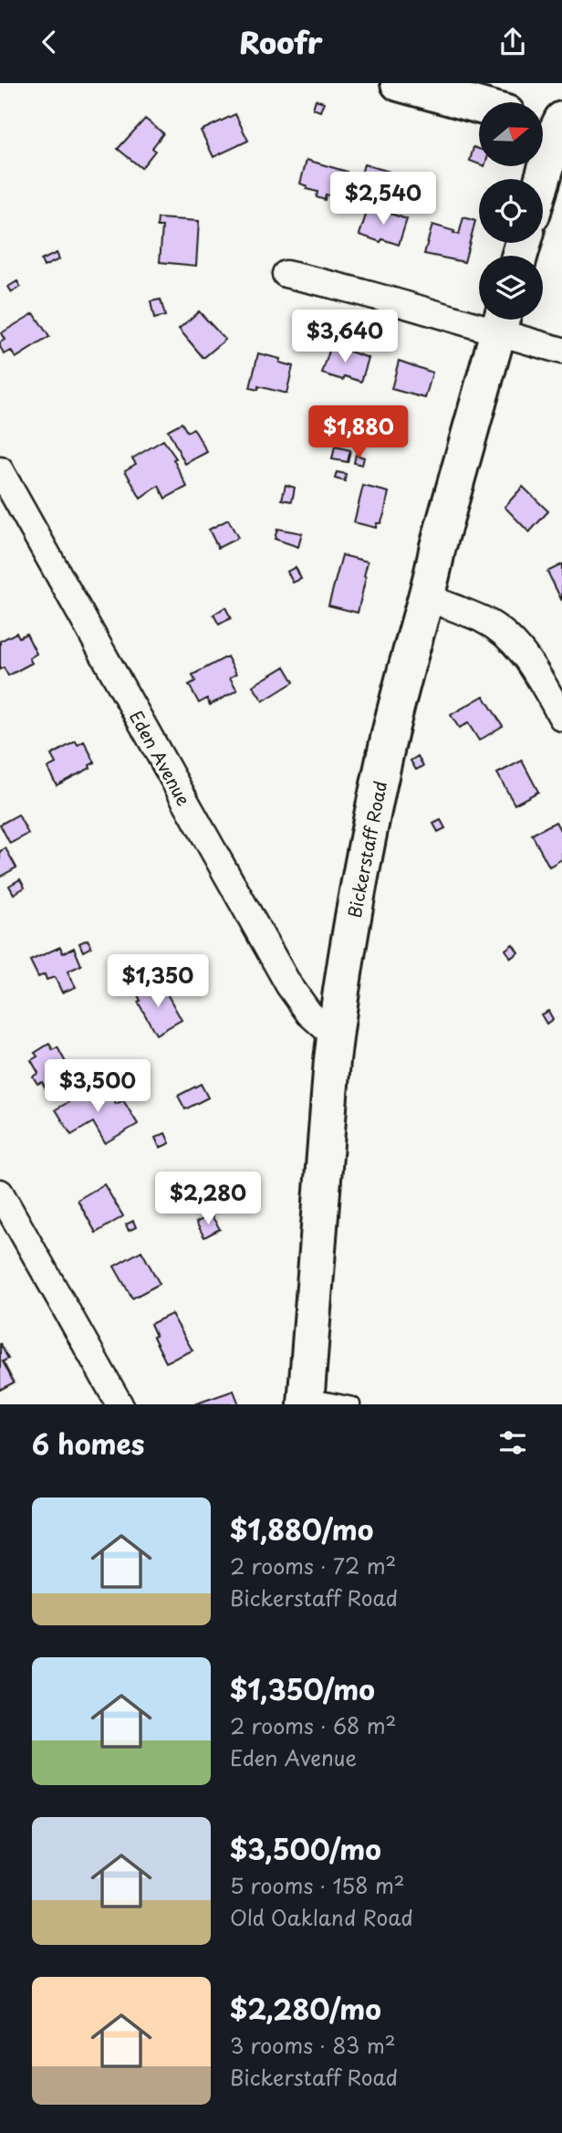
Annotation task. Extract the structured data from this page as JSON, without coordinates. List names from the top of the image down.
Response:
{
  "streets": {
    "street": ["Eden Avenue", "Bickerstaff Road"]
  },
  "crossings": [
    ["Eden Avenue", "Bickerstaff Road"]
  ],
  "north": "right",
  "page": {
    "header": "Roofr",
    "price": [
      "$2,540",
      "$3,640",
      "$1,880",
      "$1,350",
      "$3,500",
      "$2,280"
    ],
    "heading": "6 homes",
    "list": [
      {
        "name": "$1,880/mo",
        "note": "2 rooms · 72 m² · Bickerstaff Road"
      },
      {
        "name": "$1,350/mo",
        "note": "2 rooms · 68 m² · Eden Avenue"
      },
      {
        "name": "$3,500/mo",
        "note": "5 rooms · 158 m² · Old Oakland Road"
      },
      {
        "name": "$2,280/mo",
        "note": "3 rooms · 83 m² · Bickerstaff Road"
      }
    ]
  }
}
